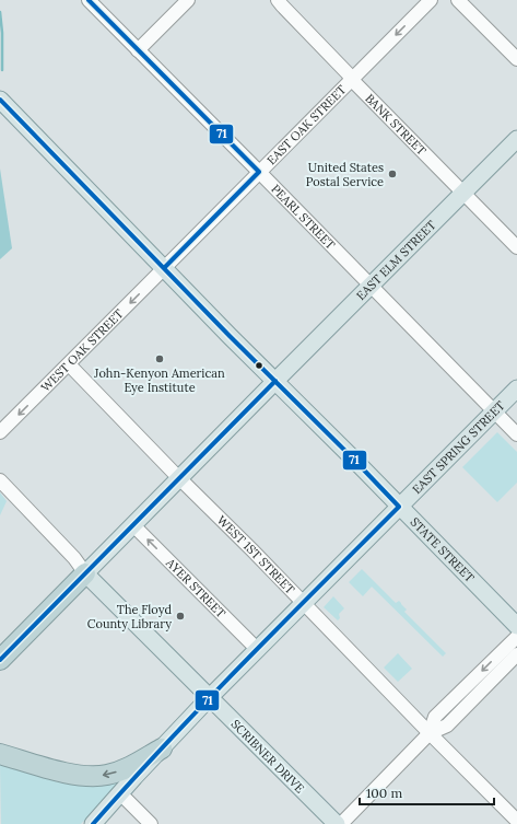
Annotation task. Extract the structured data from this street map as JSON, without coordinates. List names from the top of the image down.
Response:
{
  "streets": {
    "main road": [
      "EAST ELM STREET",
      "EAST SPRING STREET",
      "STATE STREET",
      "SCRIBNER DRIVE"
    ],
    "street": [
      "EAST OAK STREET",
      "BANK STREET",
      "PEARL STREET",
      "WEST OAK STREET",
      "WEST 1ST STREET",
      "AYER STREET"
    ]
  },
  "crossings": [
    ["EAST OAK STREET", "BANK STREET"],
    ["EAST OAK STREET", "PEARL STREET"],
    ["EAST OAK STREET", "WEST OAK STREET"],
    ["EAST OAK STREET", "STATE STREET"],
    ["BANK STREET", "EAST ELM STREET"],
    ["PEARL STREET", "EAST ELM STREET"],
    ["PEARL STREET", "EAST SPRING STREET"],
    ["EAST ELM STREET", "STATE STREET"],
    ["EAST ELM STREET", "WEST 1ST STREET"],
    ["EAST ELM STREET", "AYER STREET"],
    ["EAST ELM STREET", "SCRIBNER DRIVE"],
    ["WEST OAK STREET", "STATE STREET"],
    ["WEST OAK STREET", "WEST 1ST STREET"],
    ["EAST SPRING STREET", "STATE STREET"],
    ["EAST SPRING STREET", "WEST 1ST STREET"],
    ["EAST SPRING STREET", "AYER STREET"],
    ["EAST SPRING STREET", "SCRIBNER DRIVE"]
  ],
  "one_way": ["WEST OAK STREET", "AYER STREET"],
  "places": ["United States Postal Service", "John-Kenyon American Eye Institute", "The Floyd County Library"],
  "lines": ["transit line 71"],
  "scale_bar": "100 m"
}
